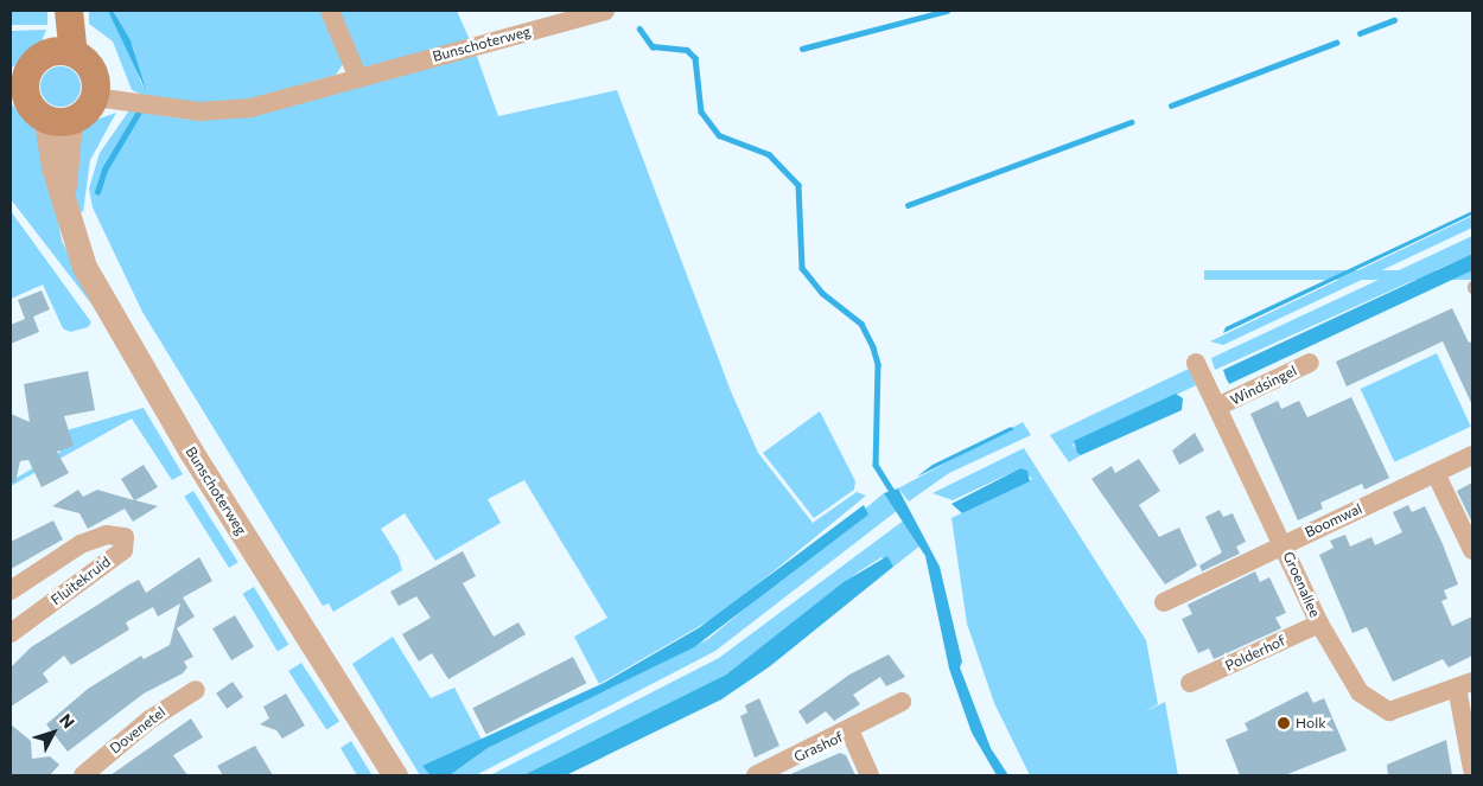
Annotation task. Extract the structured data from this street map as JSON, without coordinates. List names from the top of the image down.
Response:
{
  "streets": {
    "street": [
      "Bunschoterweg",
      "Windsingel",
      "Boomwal",
      "Fluitekruid",
      "Groenallee",
      "Polderhof",
      "Dovenetel",
      "Grashof"
    ]
  },
  "crossings": [
    ["Windsingel", "Groenallee"],
    ["Boomwal", "Groenallee"],
    ["Groenallee", "Polderhof"]
  ],
  "places": ["Holk"],
  "north": "top right"
}
